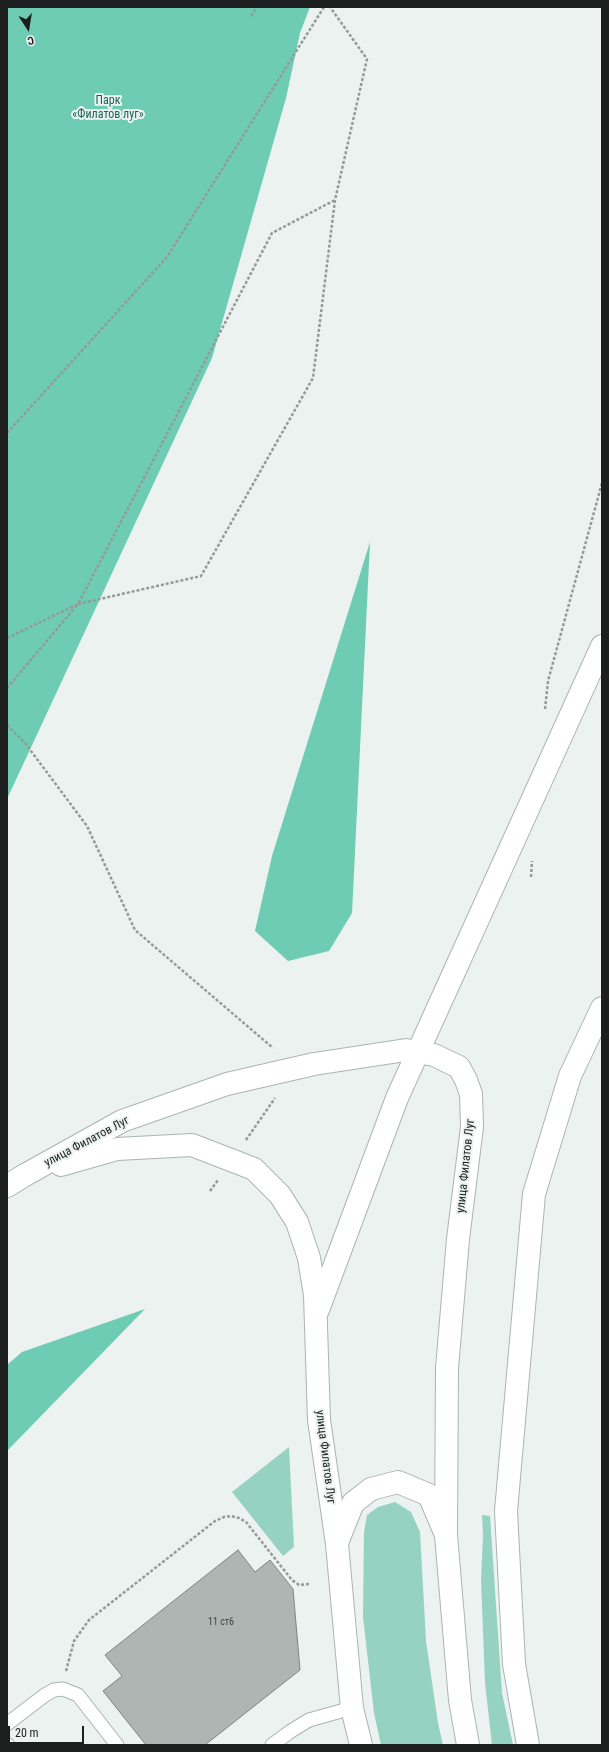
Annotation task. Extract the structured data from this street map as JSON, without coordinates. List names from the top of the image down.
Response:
{
  "streets": {
    "street": ["улица Филатов Луг"]
  },
  "parks": ["Парк «Филатов луг»"],
  "house_numbers": ["11 ст6"],
  "scale_bar": "20 m",
  "north": "bottom"
}
